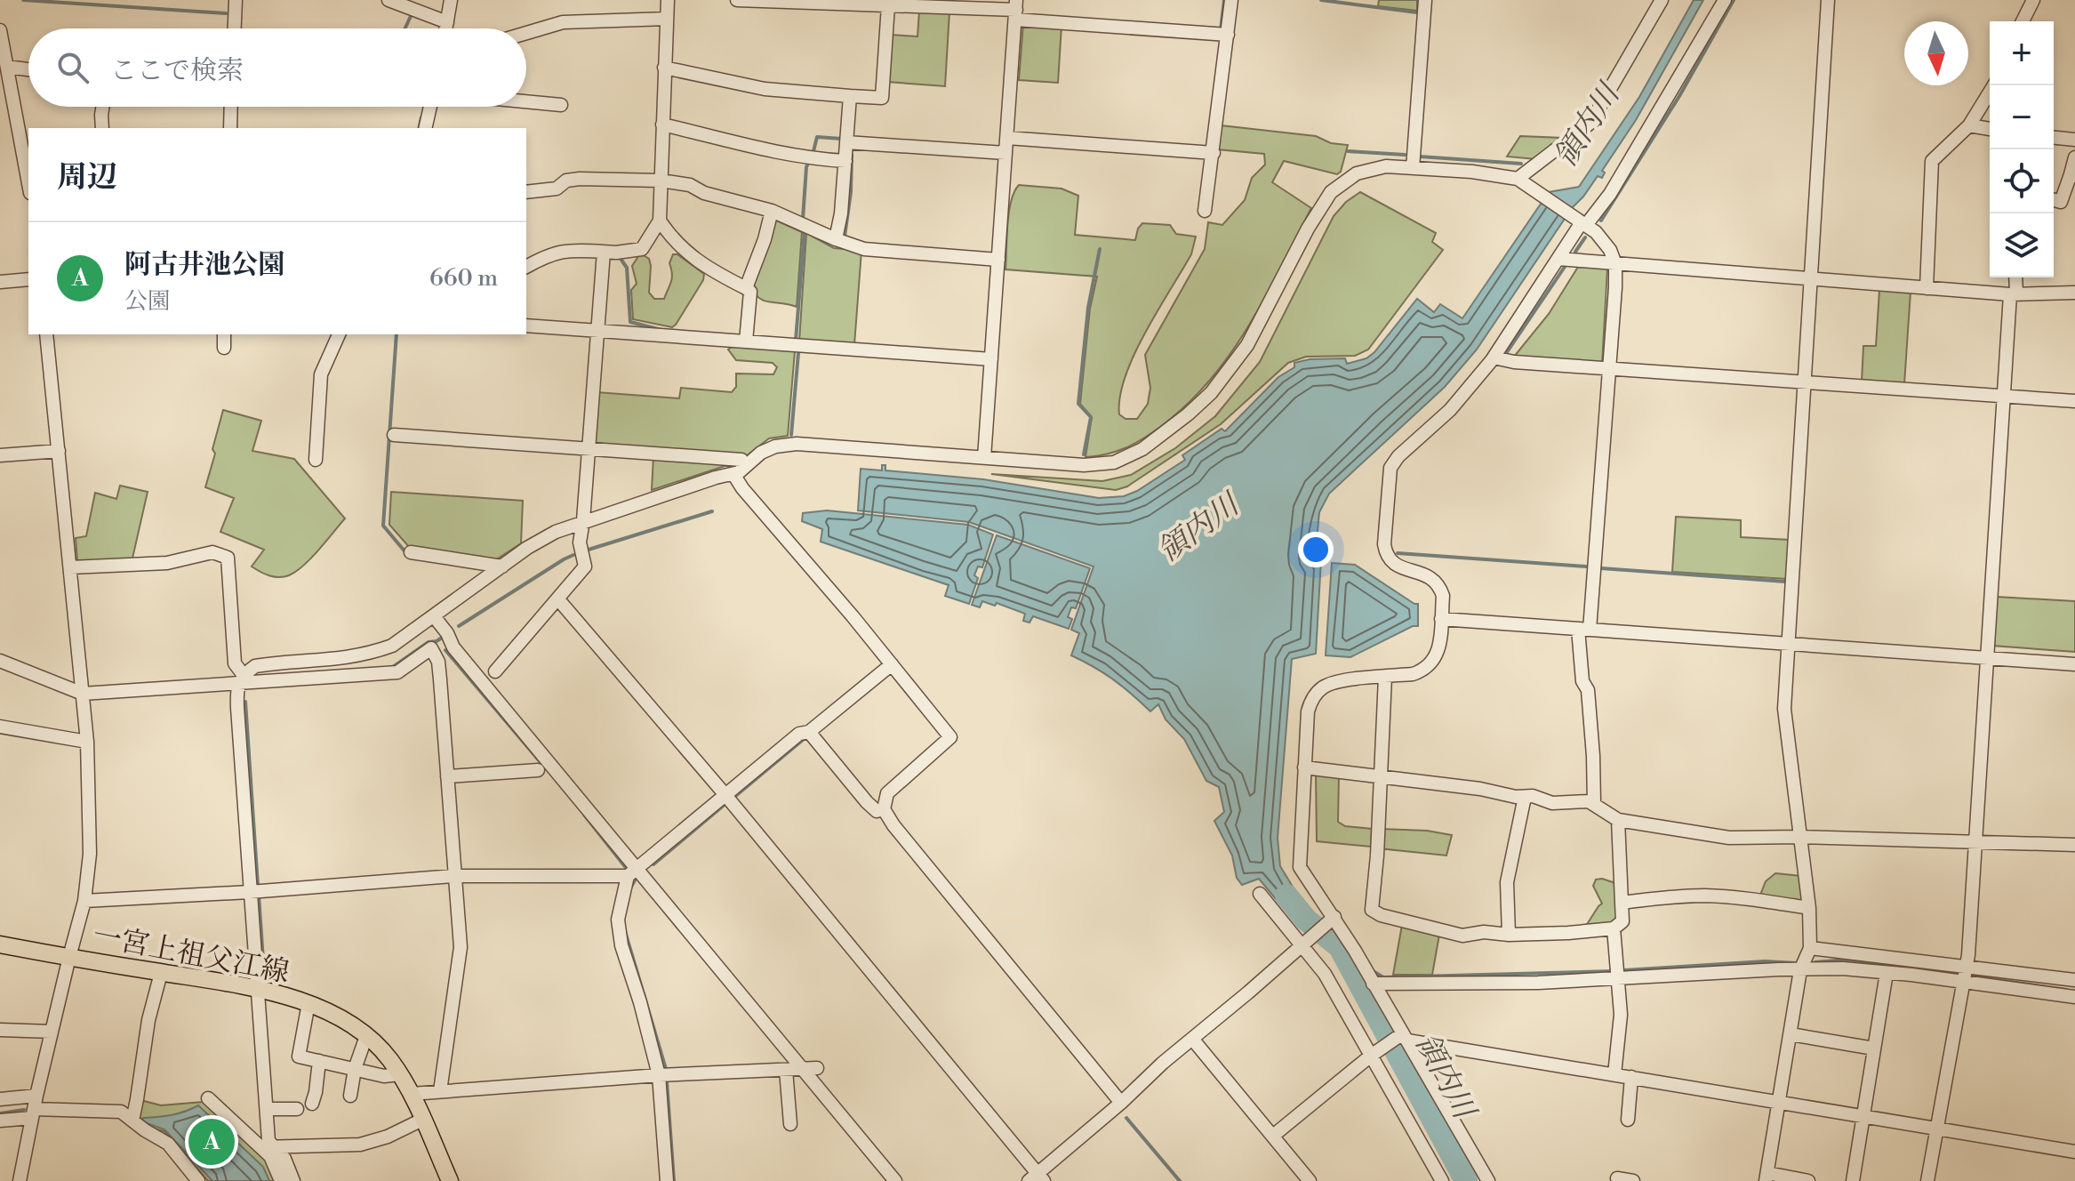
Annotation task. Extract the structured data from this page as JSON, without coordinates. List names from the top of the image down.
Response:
{
  "streets": {
    "main road": ["一宮上祖父江線"]
  },
  "water": ["領内川"],
  "north": "bottom",
  "page": {
    "map_buttons": ["+", "−"],
    "search": "ここで検索",
    "heading": "周辺",
    "list": [
      {
        "mark": "A",
        "name": "阿古井池公園",
        "note": "公園",
        "value": "660 m"
      }
    ],
    "pins": "A"
  }
}
